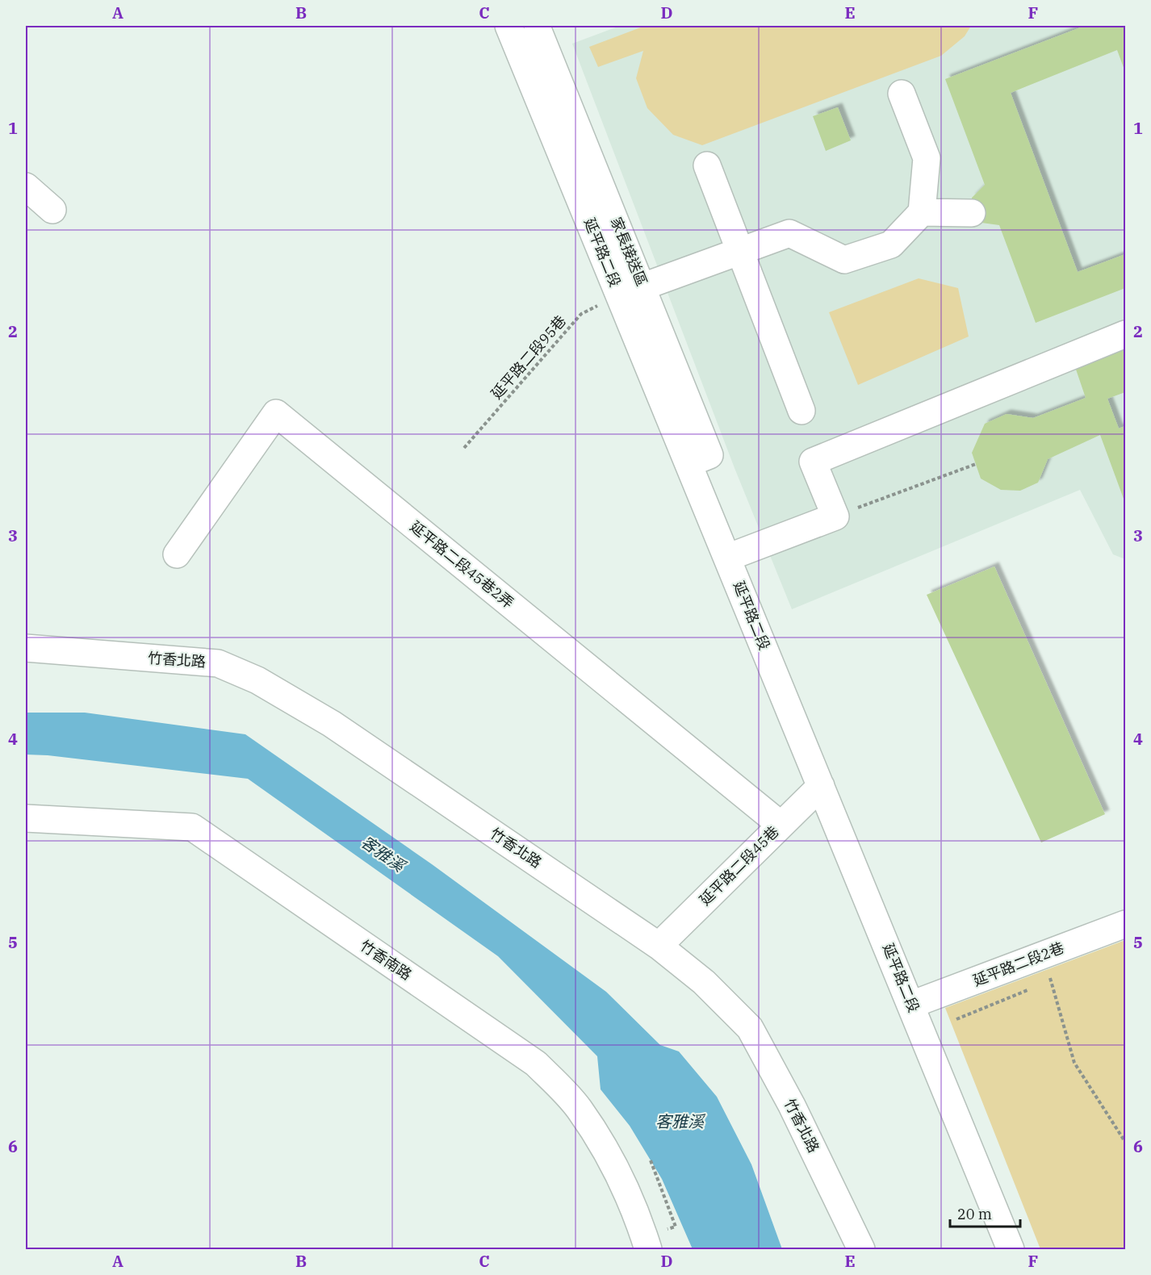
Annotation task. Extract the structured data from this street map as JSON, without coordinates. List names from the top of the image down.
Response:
{
  "streets": {
    "street": [
      "家長接送區",
      "延平路二段",
      "延平路二段45巷2弄",
      "竹香北路",
      "延平路二段45巷",
      "竹香南路",
      "延平路二段2巷"
    ],
    "path": ["延平路二段95巷"]
  },
  "crossings": [
    ["家長接送區", "延平路二段"],
    ["家長接送區", "延平路二段95巷"],
    ["延平路二段", "延平路二段95巷"],
    ["延平路二段", "延平路二段45巷"],
    ["延平路二段", "延平路二段2巷"],
    ["延平路二段45巷2弄", "延平路二段45巷"],
    ["竹香北路", "延平路二段45巷"]
  ],
  "water": ["客雅溪"],
  "scale_bar": "20 m",
  "grid": {
    "columns": [
      "A",
      "B",
      "C",
      "D",
      "E",
      "F"
    ],
    "rows": [
      "1",
      "2",
      "3",
      "4",
      "5",
      "6"
    ]
  }
}
